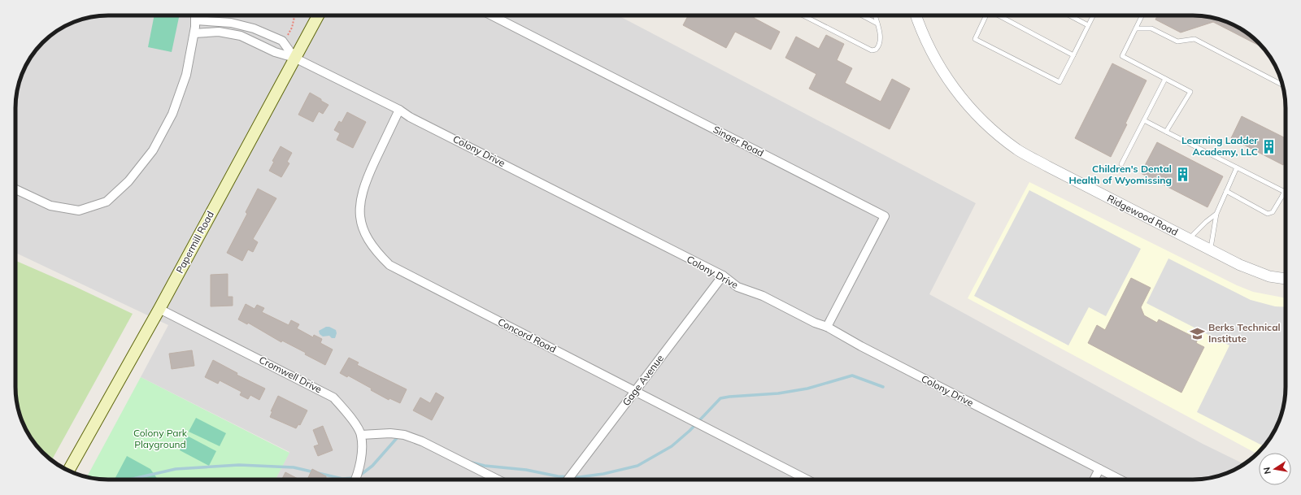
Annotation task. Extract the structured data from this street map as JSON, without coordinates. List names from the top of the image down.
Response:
{
  "streets": {
    "main road": ["Papermill Road"],
    "street": [
      "Singer Road",
      "Colony Drive",
      "Ridgewood Road",
      "Concord Road",
      "Cromwell Drive",
      "Gage Avenue"
    ]
  },
  "crossings": [
    ["Singer Road", "Colony Drive"],
    ["Colony Drive", "Papermill Road"],
    ["Colony Drive", "Concord Road"],
    ["Colony Drive", "Gage Avenue"],
    ["Papermill Road", "Cromwell Drive"],
    ["Concord Road", "Gage Avenue"]
  ],
  "parks": ["Colony Park Playground"],
  "places": {
    "building": ["Learning Ladder Academy, LLC", "Children's Dental Health of Wyomissing"],
    "school or university": ["Berks Technical Institute"]
  },
  "north": "left"
}
